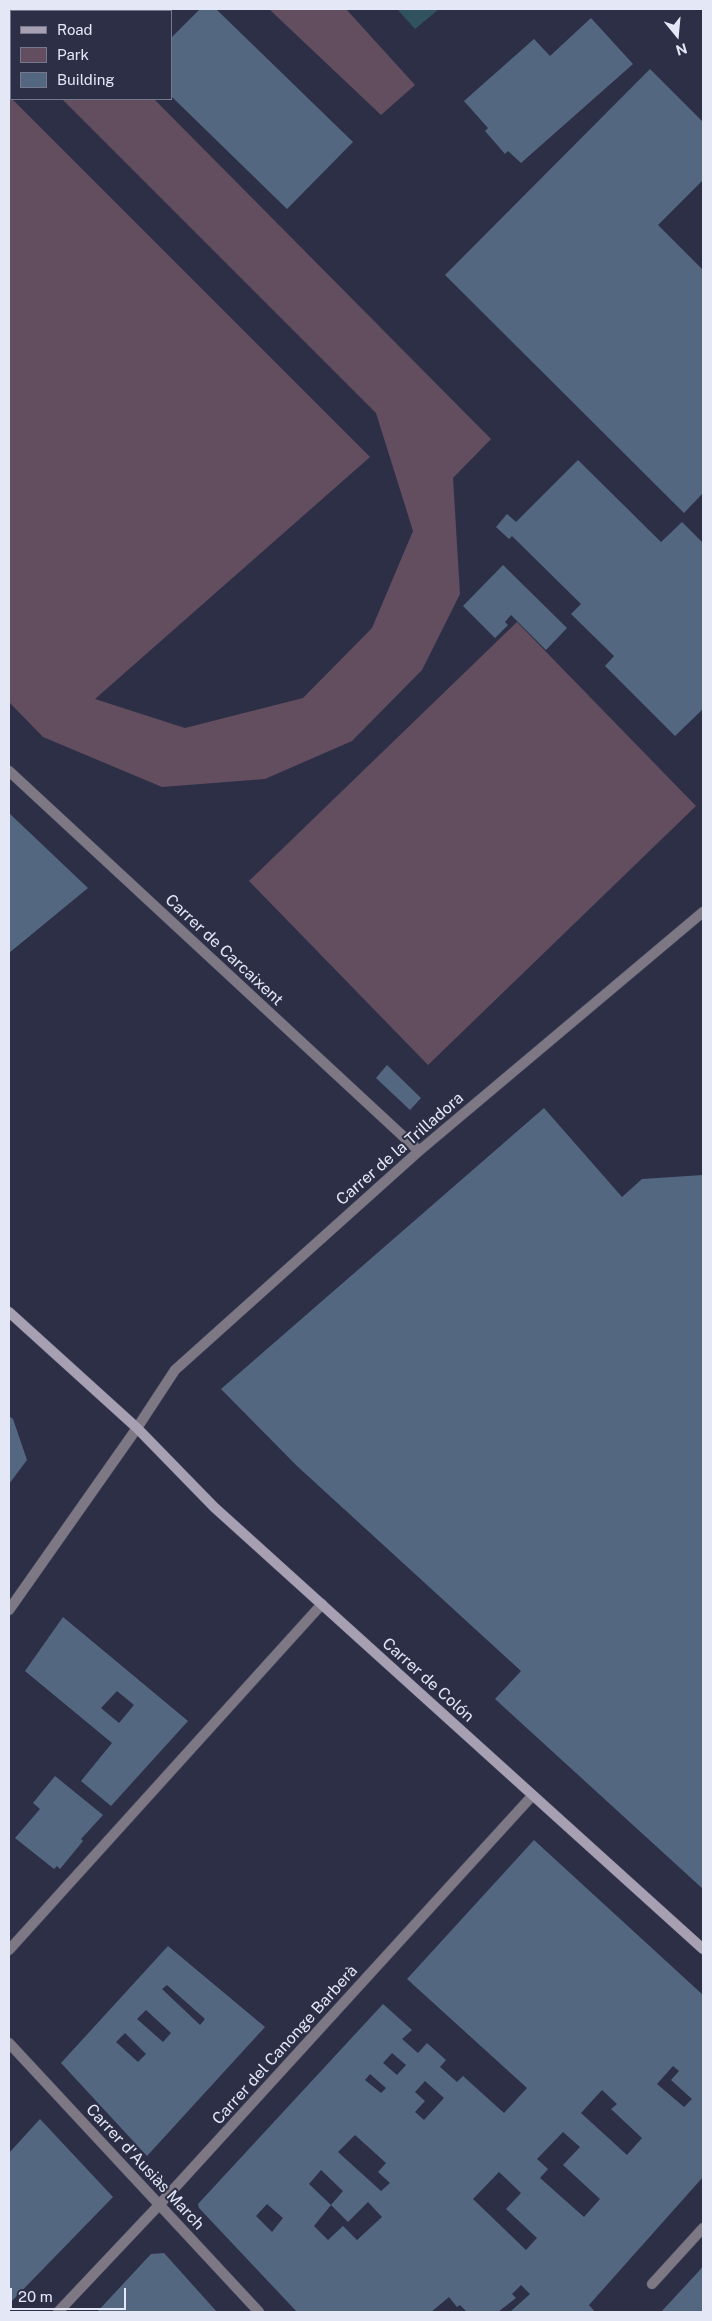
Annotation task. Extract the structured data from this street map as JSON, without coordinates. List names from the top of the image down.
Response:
{
  "streets": {
    "street": [
      "Carrer de Carcaixent",
      "Carrer de la Trilladora",
      "Carrer de Colón",
      "Carrer del Canonge Barberà",
      "Carrer d'Ausiàs March"
    ]
  },
  "crossings": [
    ["Carrer de Carcaixent", "Carrer de la Trilladora"],
    ["Carrer de la Trilladora", "Carrer de Colón"],
    ["Carrer de Colón", "Carrer del Canonge Barberà"],
    ["Carrer del Canonge Barberà", "Carrer d'Ausiàs March"]
  ],
  "legend": ["Road", "Park", "Building"],
  "scale_bar": "20 m",
  "north": "bottom"
}
